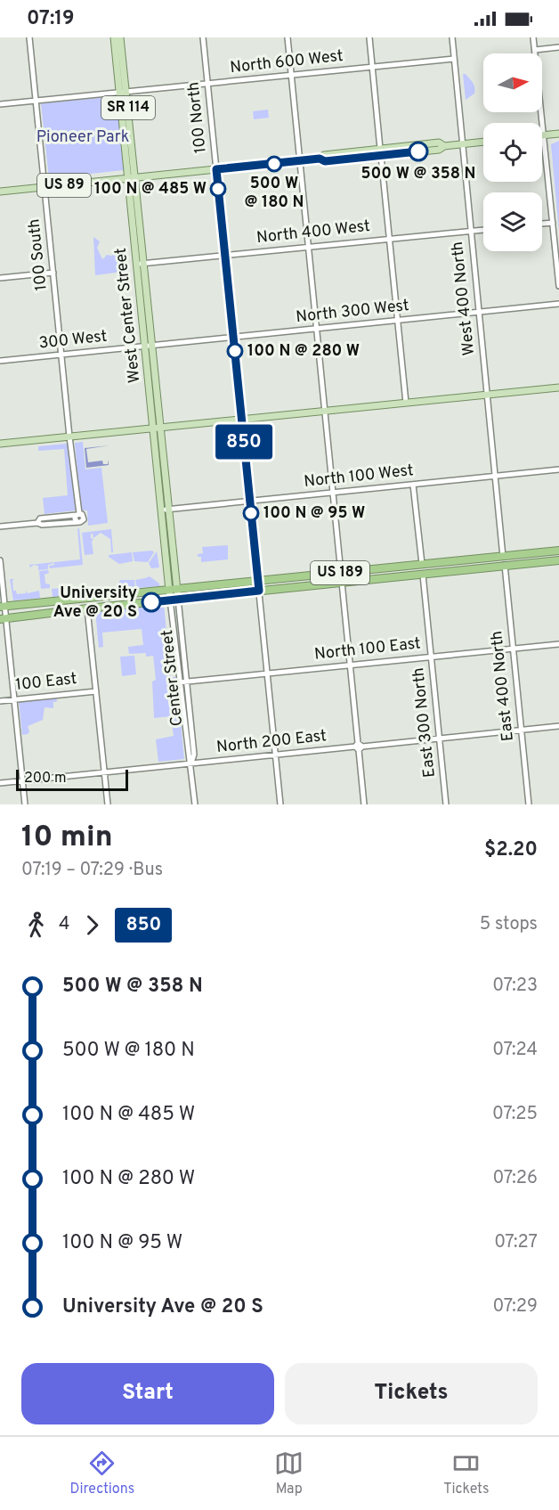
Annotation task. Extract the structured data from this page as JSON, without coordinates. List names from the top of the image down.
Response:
{
  "streets": {
    "highway": ["US 189"],
    "main road": [
      "SR 114",
      "US 89",
      "West Center Street",
      "Center Street"
    ],
    "street": [
      "North 600 West",
      "100 North",
      "North 400 West",
      "100 South",
      "West 400 North",
      "North 300 West",
      "300 West",
      "North 100 West",
      "North 100 East",
      "100 East",
      "East 400 North",
      "East 300 North",
      "North 200 East"
    ]
  },
  "crossings": [
    ["North 600 West", "100 North"],
    ["North 600 West", "100 South"],
    ["North 600 West", "West 400 North"],
    ["North 600 West", "West Center Street"],
    ["100 North", "US 89"],
    ["100 North", "North 400 West"],
    ["100 North", "North 300 West"],
    ["100 North", "North 100 West"],
    ["100 North", "US 189"],
    ["100 North", "North 100 East"],
    ["100 North", "North 200 East"],
    ["US 89", "100 South"],
    ["US 89", "West 400 North"],
    ["US 89", "West Center Street"],
    ["North 400 West", "West 400 North"],
    ["North 400 West", "West Center Street"],
    ["100 South", "300 West"],
    ["West 400 North", "North 300 West"],
    ["West 400 North", "North 100 West"],
    ["West 400 North", "US 189"],
    ["West 400 North", "East 400 North"],
    ["North 300 West", "West Center Street"],
    ["North 300 West", "300 West"],
    ["West Center Street", "300 West"],
    ["West Center Street", "North 100 West"],
    ["West Center Street", "US 189"],
    ["West Center Street", "Center Street"],
    ["US 189", "Center Street"],
    ["US 189", "East 400 North"],
    ["US 189", "East 300 North"],
    ["North 100 East", "Center Street"],
    ["North 100 East", "East 400 North"],
    ["North 100 East", "East 300 North"],
    ["Center Street", "North 200 East"],
    ["East 400 North", "North 200 East"],
    ["East 300 North", "North 200 East"]
  ],
  "parks": ["Pioneer Park"],
  "places": [
    "500 W @ 358 N",
    "500 W @ 180 N",
    "100 N @ 485 W",
    "100 N @ 280 W",
    "100 N @ 95 W",
    "University Ave @ 20 S"
  ],
  "lines": ["bus line 850"],
  "scale_bar": "200 m",
  "north": "right",
  "page": {
    "status": "07:19",
    "on_map": "850",
    "scale": "200 m",
    "heading": ["10 min", "07:19 – 07:29 · Bus", "$2.20"],
    "legs": ["4", "850", "5 stops"],
    "list": [
      {
        "name": "500 W @ 358 N",
        "value": "07:23"
      },
      {
        "name": "500 W @ 180 N",
        "value": "07:24"
      },
      {
        "name": "100 N @ 485 W",
        "value": "07:25"
      },
      {
        "name": "100 N @ 280 W",
        "value": "07:26"
      },
      {
        "name": "100 N @ 95 W",
        "value": "07:27"
      },
      {
        "name": "University Ave @ 20 S",
        "value": "07:29"
      }
    ],
    "buttons": ["Start", "Tickets"],
    "tabs": ["Directions", "Map", "Tickets"]
  }
}
